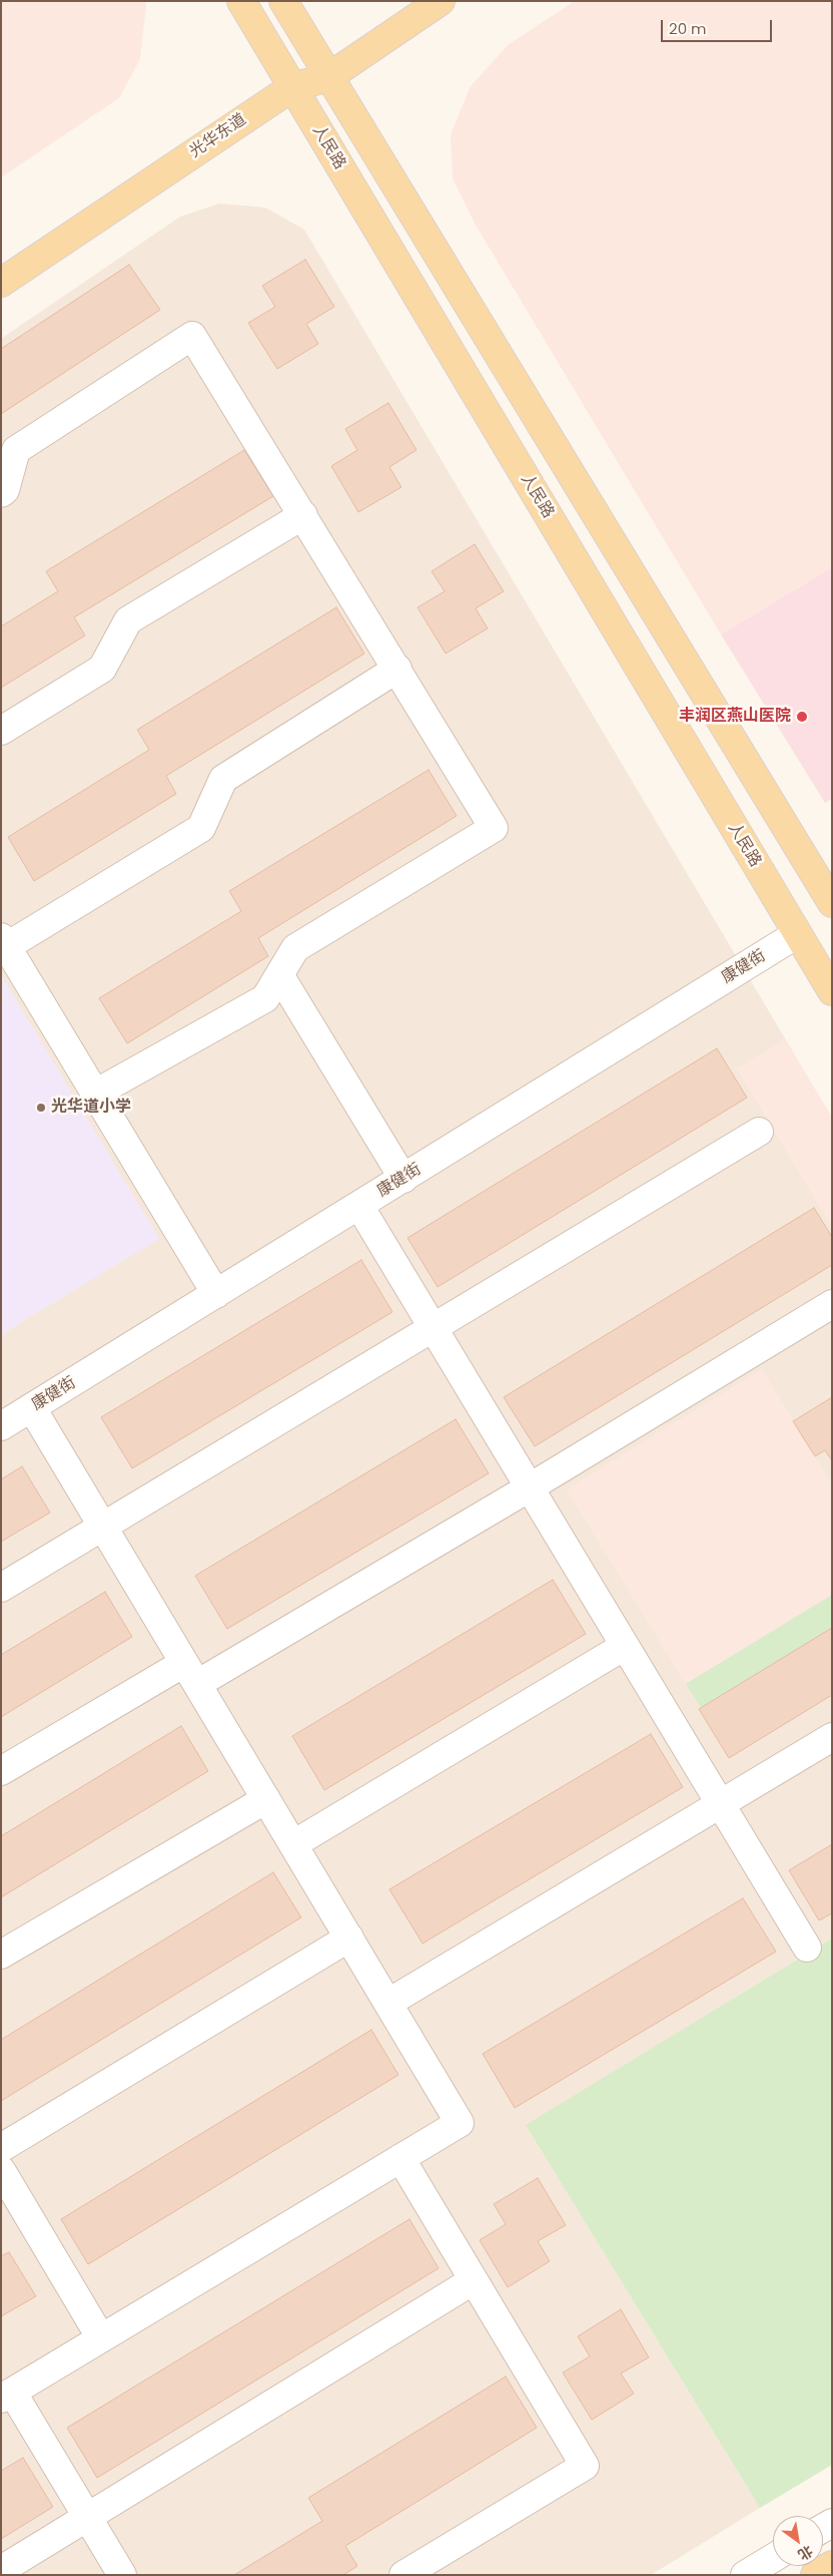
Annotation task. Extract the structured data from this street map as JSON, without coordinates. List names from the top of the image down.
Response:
{
  "streets": {
    "main road": ["光华东道", "人民路"],
    "street": ["康健街"]
  },
  "crossings": [
    ["光华东道", "人民路"],
    ["人民路", "康健街"]
  ],
  "places": ["丰润区燕山医院", "光华道小学"],
  "scale_bar": "20 m",
  "north": "bottom right"
}
